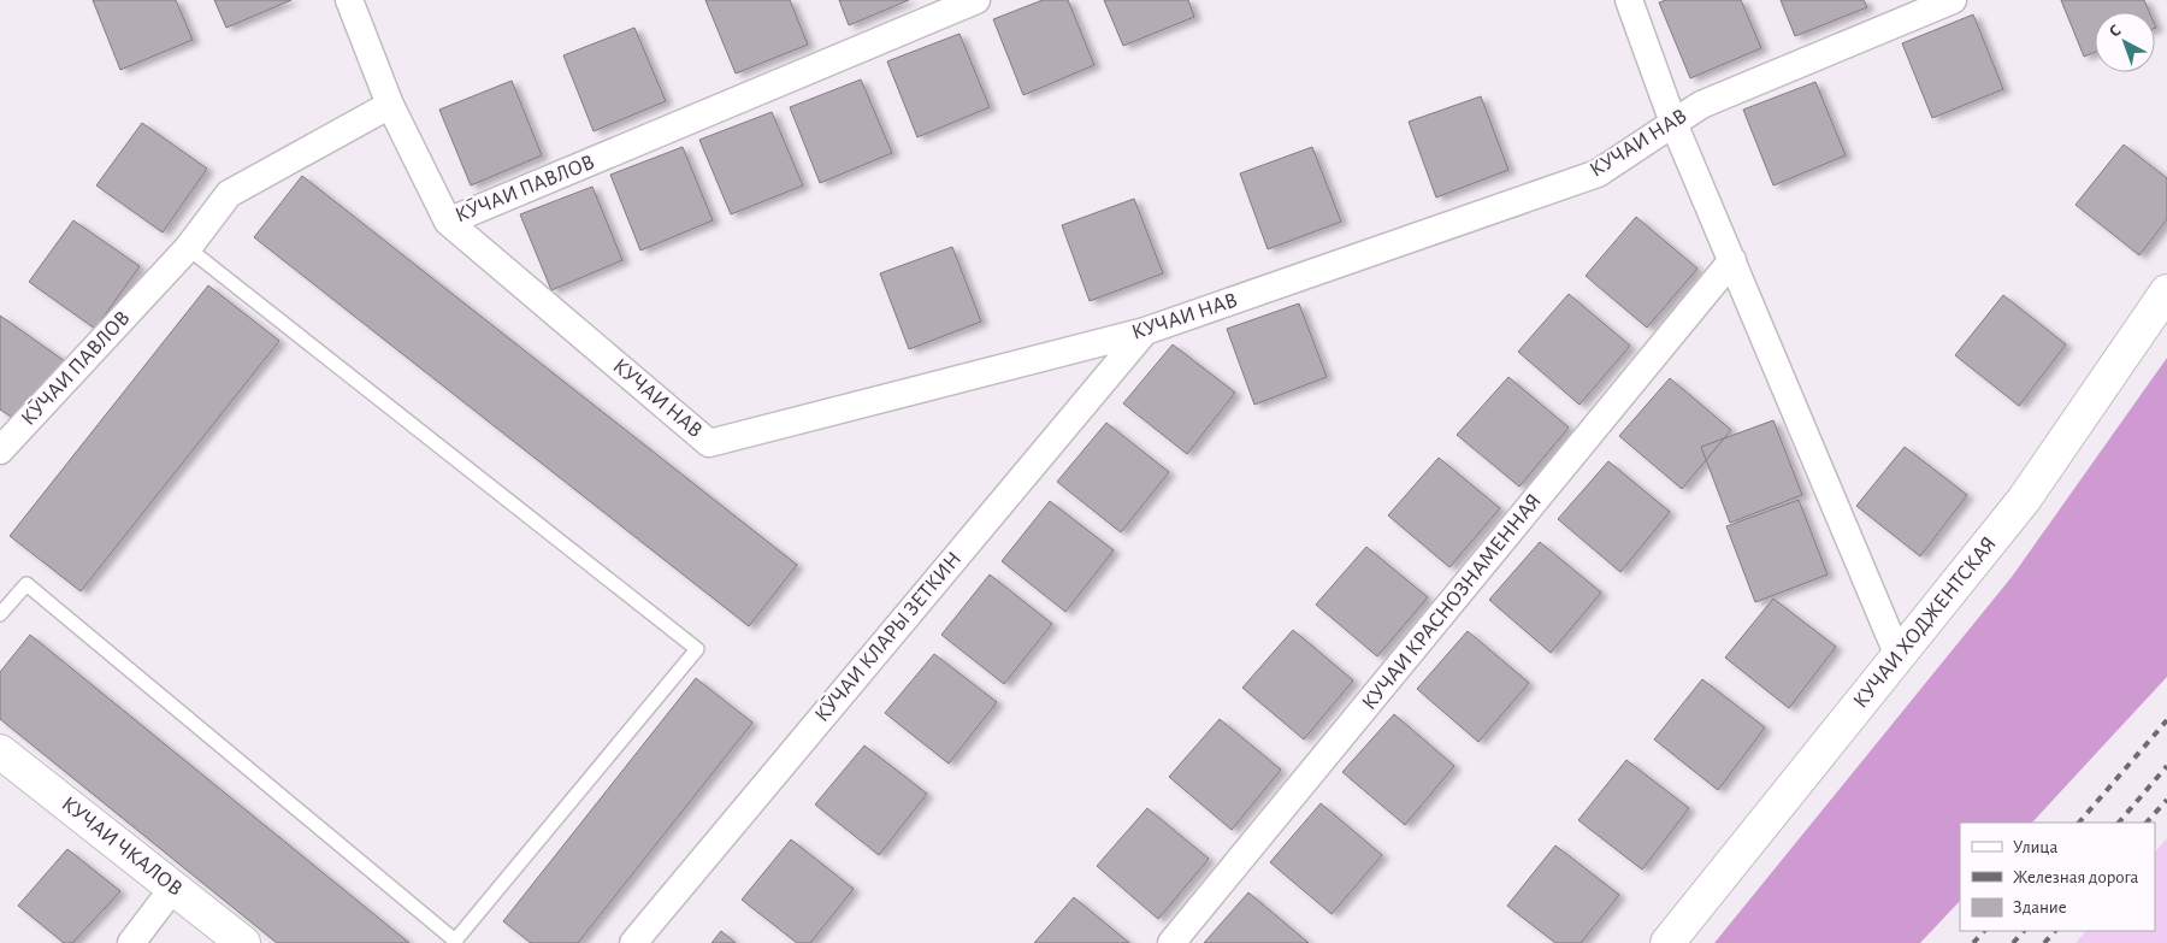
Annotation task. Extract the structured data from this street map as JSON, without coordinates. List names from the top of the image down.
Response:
{
  "streets": {
    "main road": ["КУЧАИ ХОДЖЕНТСКАЯ", "КУЧАИ ЧКАЛОВ"],
    "street": [
      "КУЧАИ НАВ",
      "КӮЧАИ ПАВЛОВ",
      "КУЧАИ КРАСНОЗНАМЕННАЯ",
      "КӮЧАИ КЛАРЫ ЗЕТКИН"
    ]
  },
  "crossings": [
    ["КУЧАИ НАВ", "КӮЧАИ ПАВЛОВ"],
    ["КУЧАИ НАВ", "КӮЧАИ КЛАРЫ ЗЕТКИН"]
  ],
  "legend": ["Улица", "Железная дорога", "Здание"],
  "north": "top left"
}
